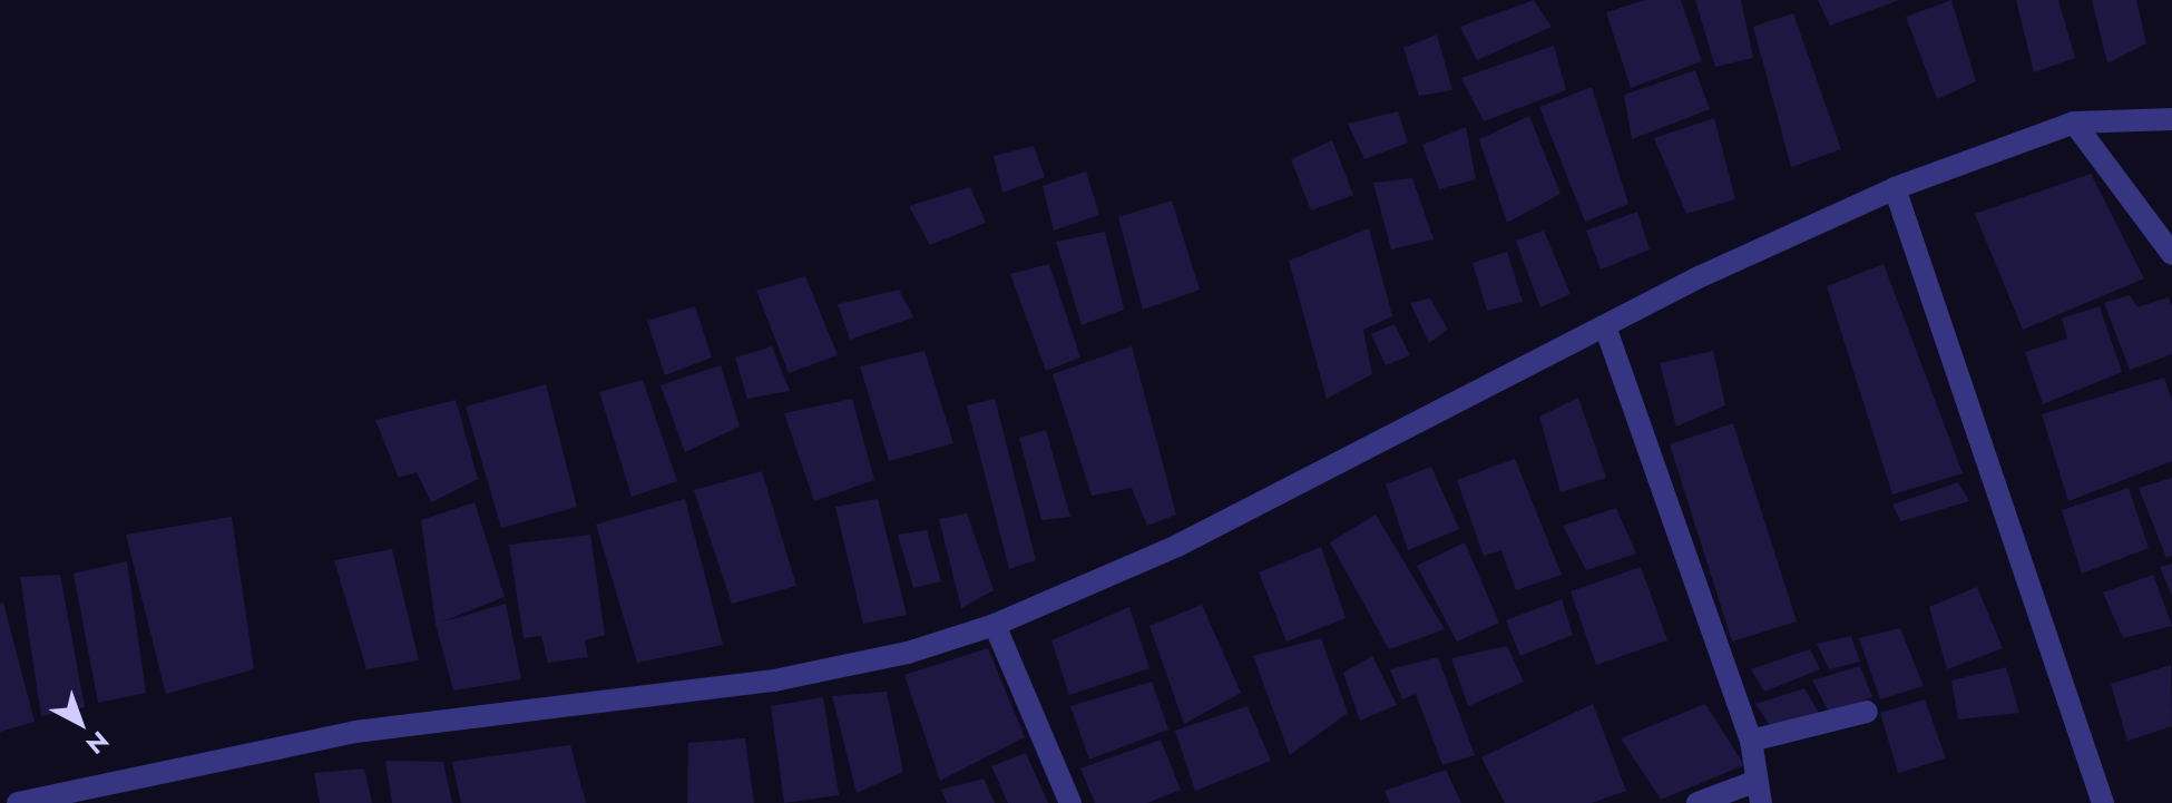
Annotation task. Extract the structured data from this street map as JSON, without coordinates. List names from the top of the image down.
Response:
{
  "north": "bottom right"
}
